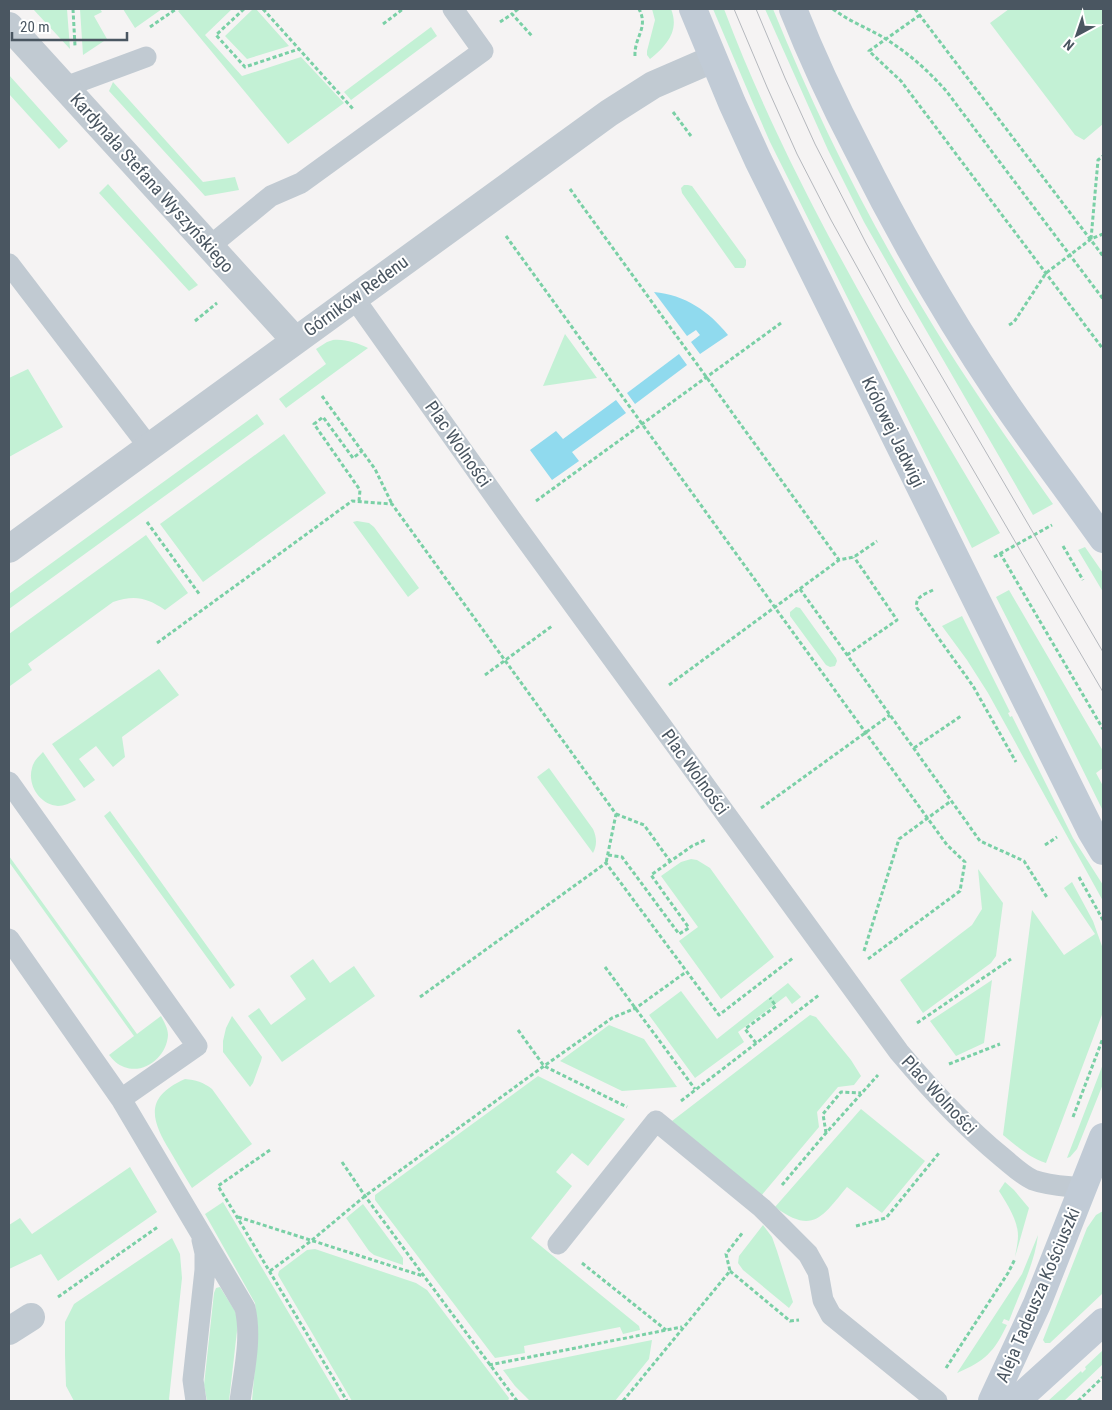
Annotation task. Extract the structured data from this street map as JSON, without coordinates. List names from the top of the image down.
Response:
{
  "streets": {
    "main road": ["Królowej Jadwigi", "Aleja Tadeusza Kościuszki"],
    "street": ["Kardynała Stefana Wyszyńskiego", "Górników Redenu"],
    "lane": ["Plac Wolności"]
  },
  "crossings": [
    ["Kardynała Stefana Wyszyńskiego", "Górników Redenu"],
    ["Górników Redenu", "Królowej Jadwigi"],
    ["Górników Redenu", "Plac Wolności"],
    ["Plac Wolności", "Aleja Tadeusza Kościuszki"]
  ],
  "scale_bar": "20 m",
  "north": "bottom left"
}
